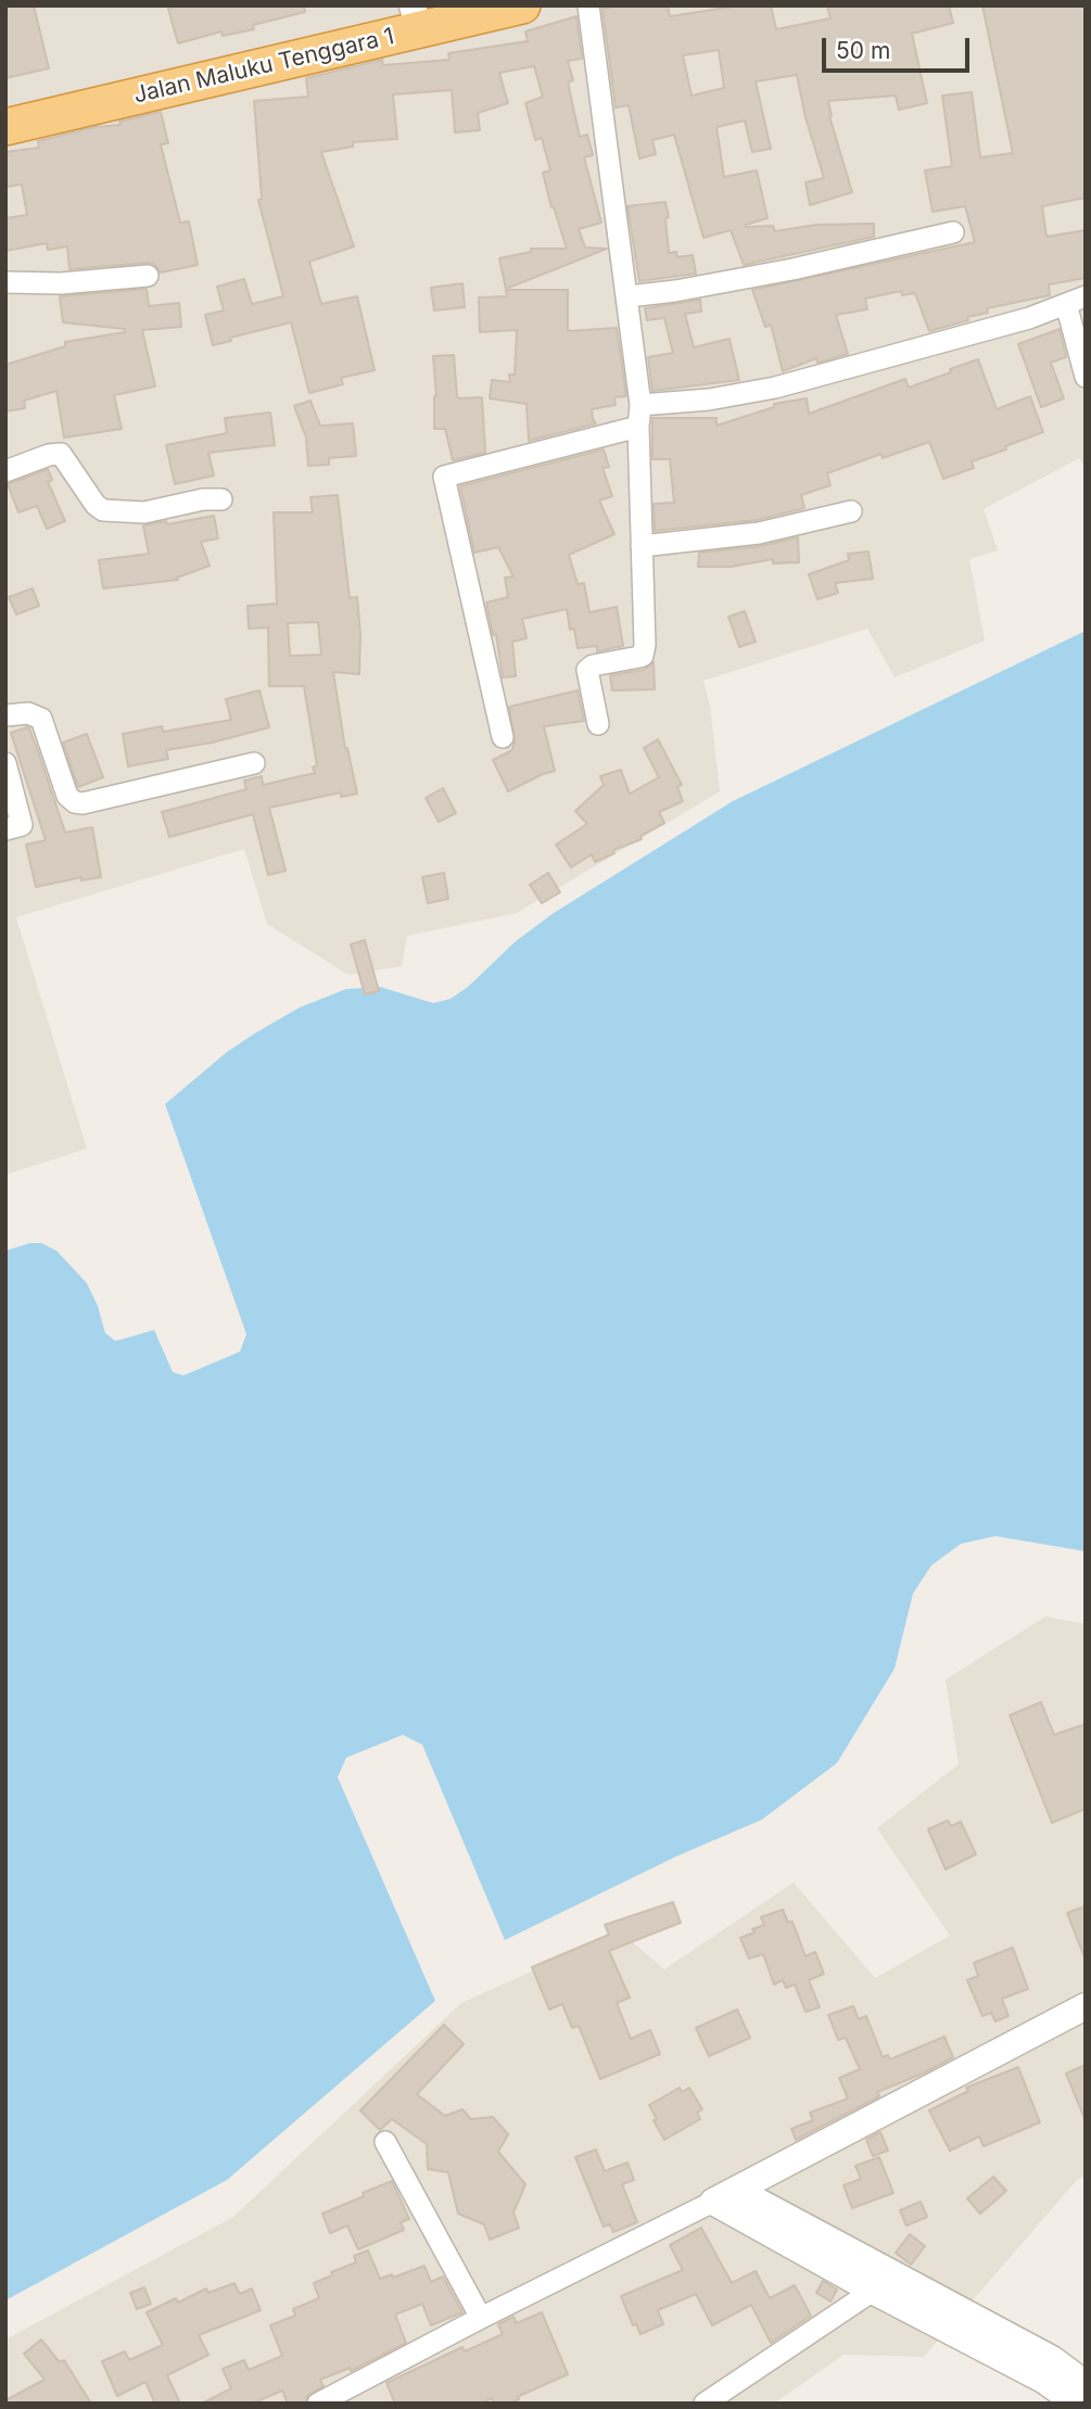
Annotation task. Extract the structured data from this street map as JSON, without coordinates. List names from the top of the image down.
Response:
{
  "streets": {
    "highway": ["Jalan Maluku Tenggara 1"]
  },
  "scale_bar": "50 m"
}
